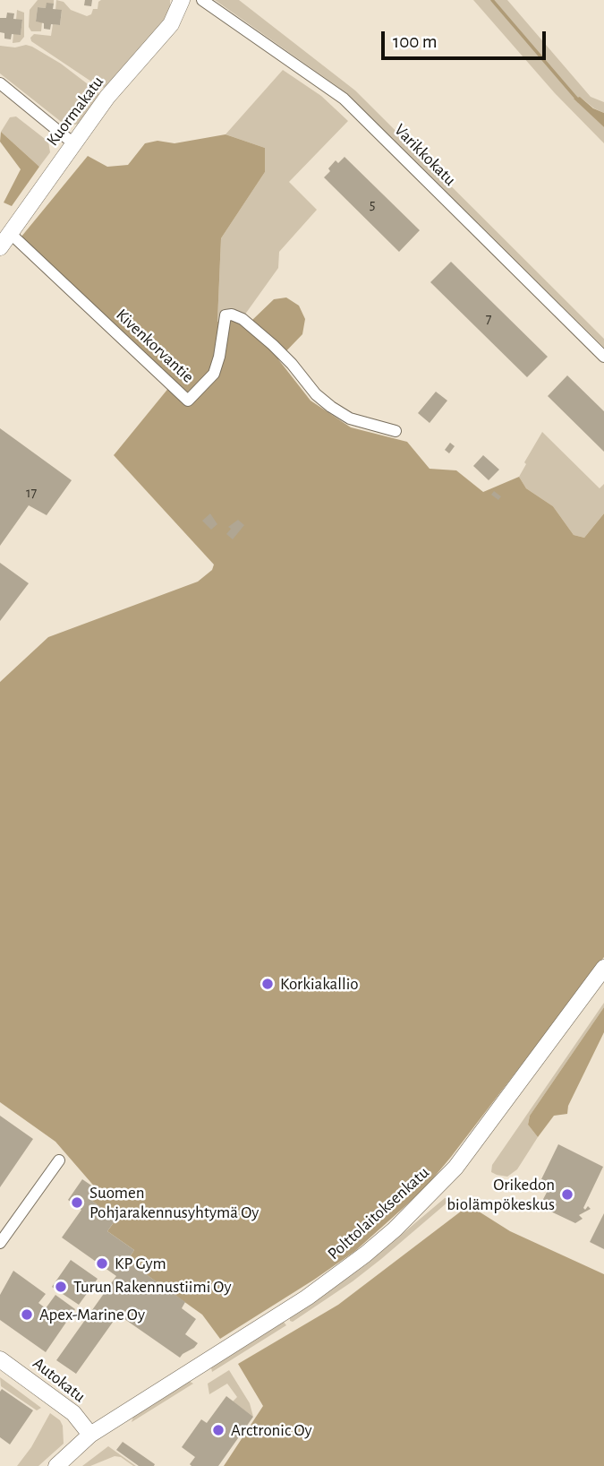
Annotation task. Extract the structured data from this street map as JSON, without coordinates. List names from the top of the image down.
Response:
{
  "streets": {
    "street": [
      "Kuormakatu",
      "Varikkokatu",
      "Kivenkorvantie",
      "Polttolaitoksenkatu",
      "Autokatu"
    ]
  },
  "crossings": [
    ["Kuormakatu", "Kivenkorvantie"],
    ["Polttolaitoksenkatu", "Autokatu"]
  ],
  "places": [
    "Korkiakallio",
    "Orikedon biolämpökeskus",
    "Suomen Pohjarakennusyhtymä Oy",
    "KP Gym",
    "Turun Rakennustiimi Oy",
    "Apex-Marine Oy",
    "Arctronic Oy"
  ],
  "house_numbers": ["5", "7", "17"],
  "scale_bar": "100 m"
}
